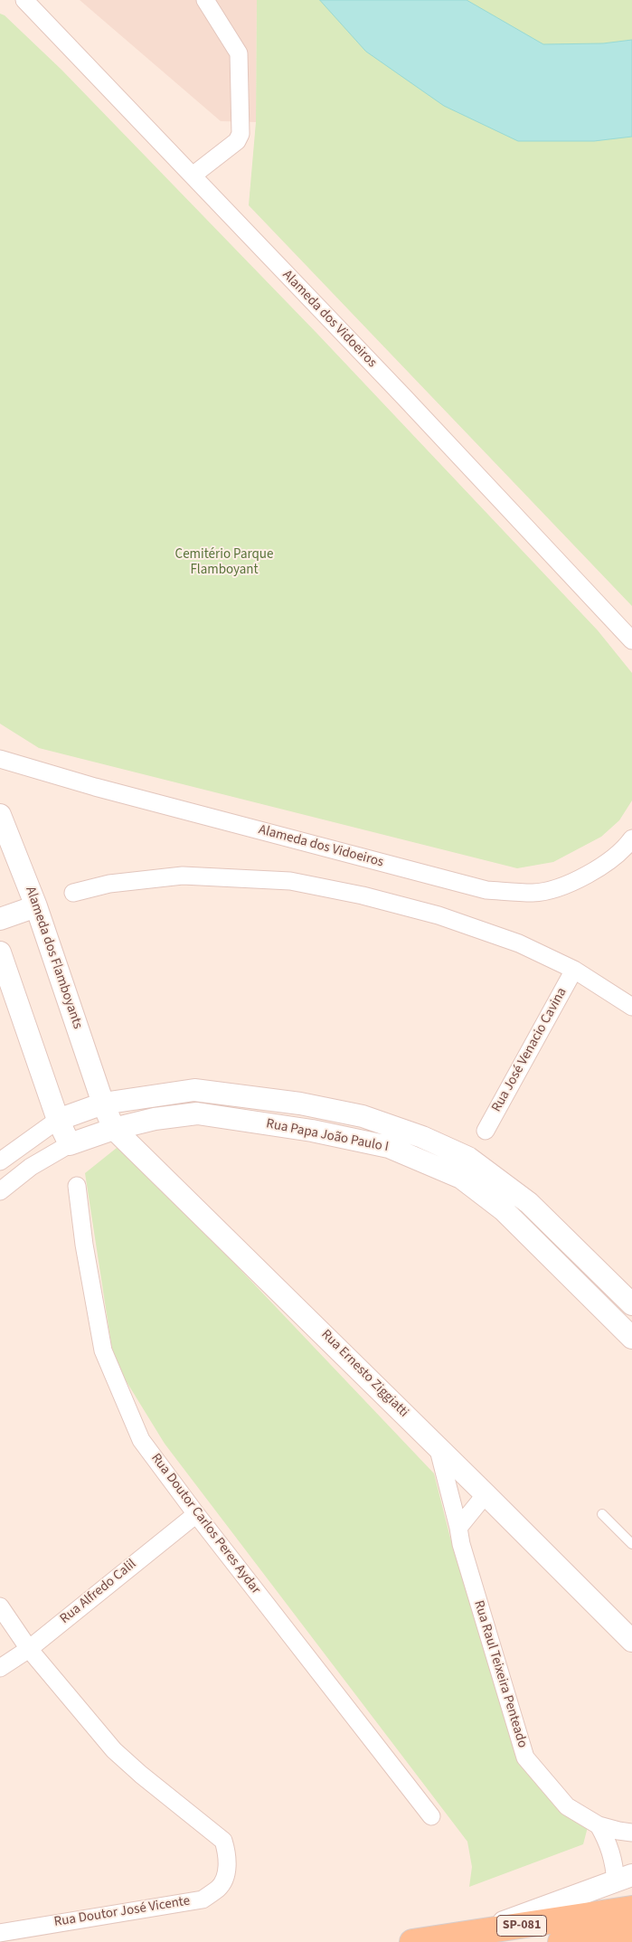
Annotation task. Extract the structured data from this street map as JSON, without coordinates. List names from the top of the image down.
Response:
{
  "streets": {
    "main road": ["SP-081"],
    "street": [
      "Alameda dos Vidoeiros",
      "Alameda dos Flamboyants",
      "Rua José Venacio Cavina",
      "Rua Papa João Paulo I",
      "Rua Ernesto Ziggiatti",
      "Rua Doutor Carlos Peres Aydar",
      "Rua Alfredo Calil",
      "Rua Raul Teixeira Penteado",
      "Rua Doutor José Vicente"
    ]
  },
  "crossings": [
    ["Alameda dos Flamboyants", "Rua Papa João Paulo I"],
    ["Alameda dos Flamboyants", "Rua Ernesto Ziggiatti"],
    ["Rua Papa João Paulo I", "Rua Ernesto Ziggiatti"],
    ["Rua Ernesto Ziggiatti", "Rua Raul Teixeira Penteado"],
    ["Rua Doutor Carlos Peres Aydar", "Rua Alfredo Calil"],
    ["Rua Alfredo Calil", "Rua Doutor José Vicente"]
  ],
  "parks": ["Cemitério Parque Flamboyant"]
}
